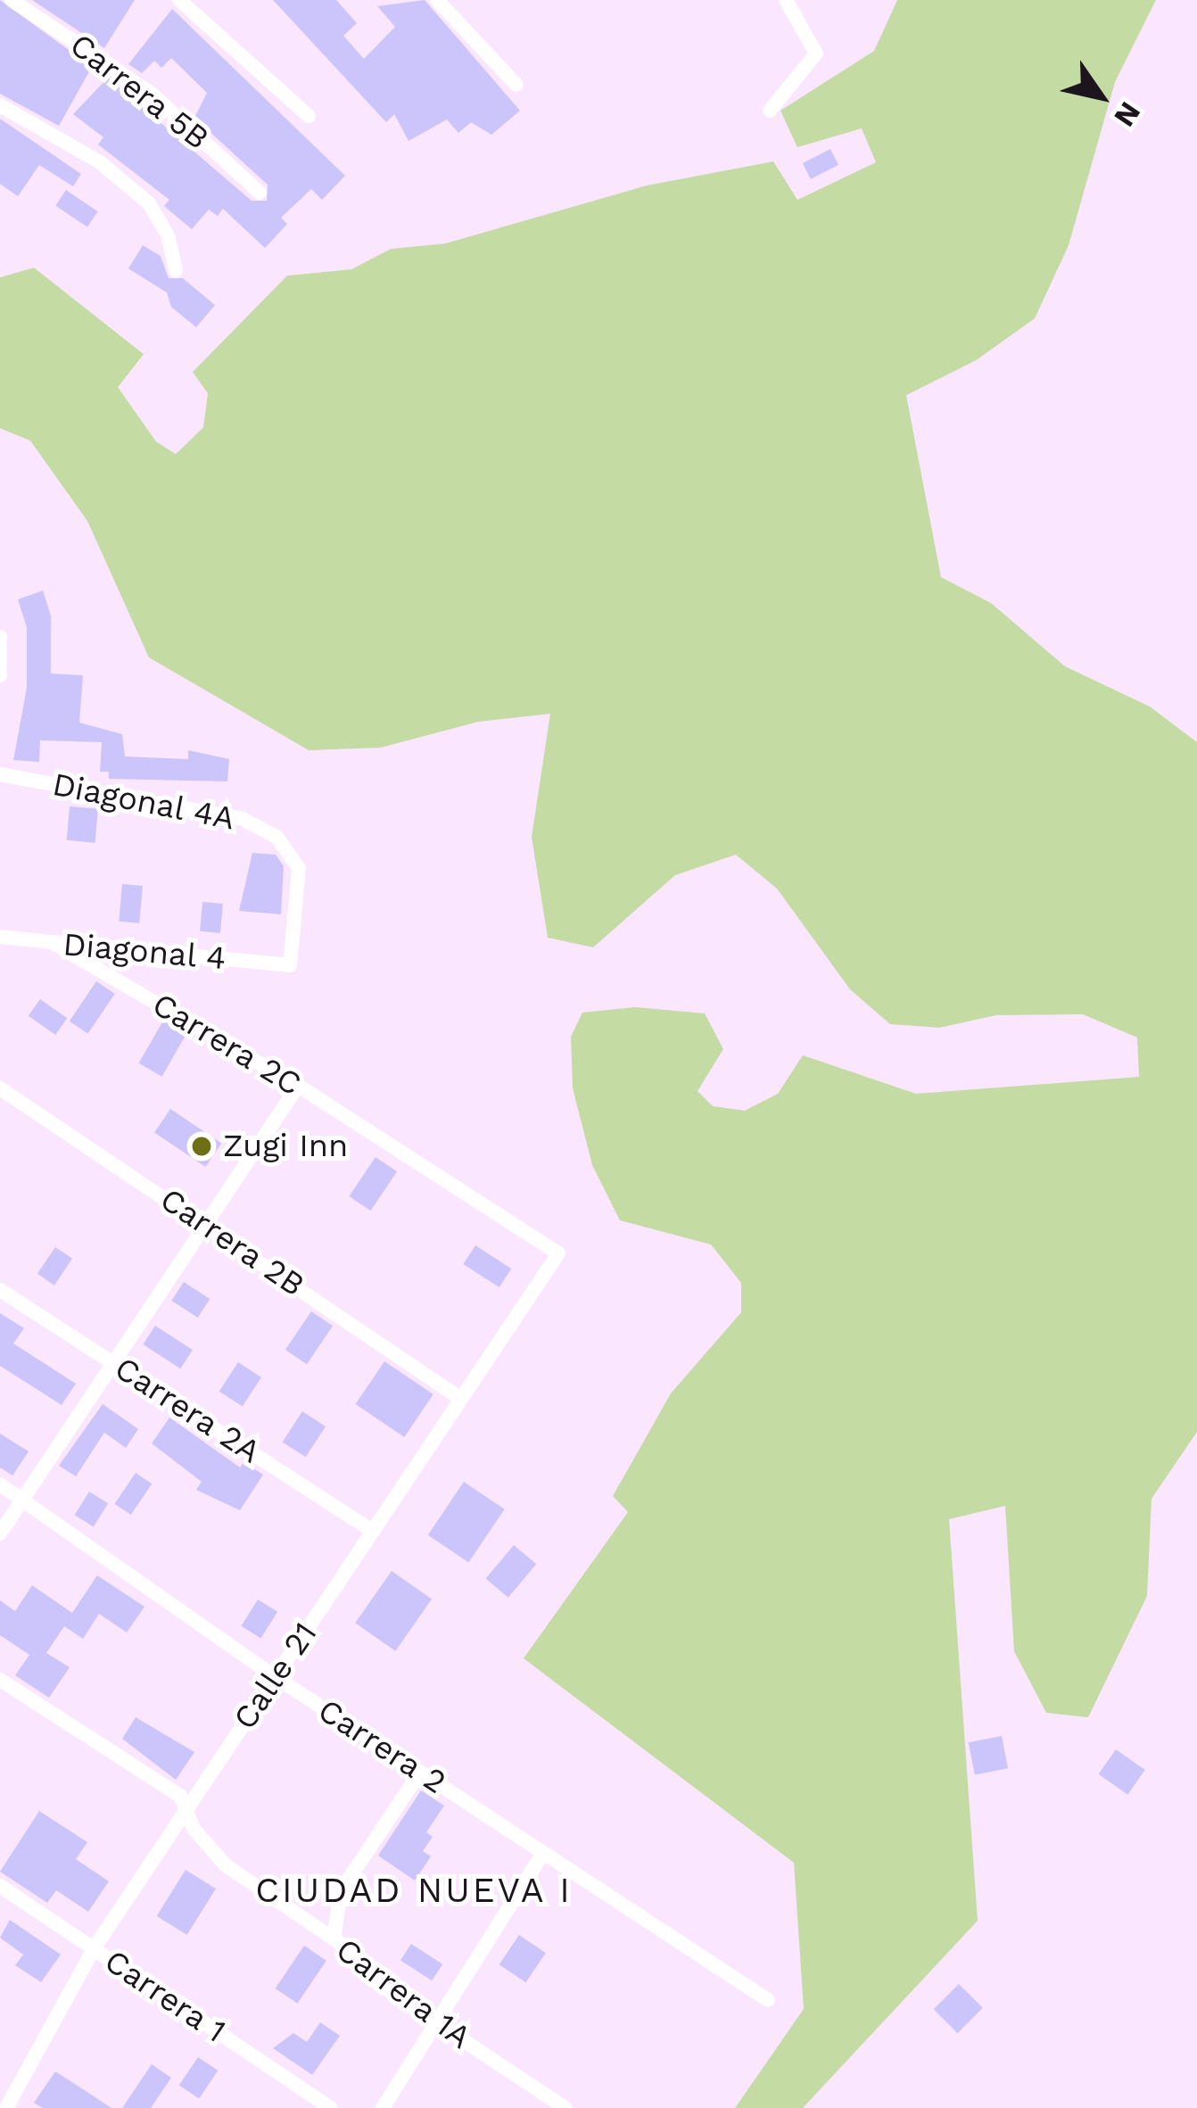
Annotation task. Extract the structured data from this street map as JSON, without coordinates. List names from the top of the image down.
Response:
{
  "streets": {
    "street": [
      "Carrera 5B",
      "Diagonal 4A",
      "Diagonal 4",
      "Carrera 2C",
      "Carrera 2B",
      "Carrera 2A",
      "Calle 21",
      "Carrera 2",
      "Carrera 1A",
      "Carrera 1"
    ]
  },
  "crossings": [
    ["Diagonal 4A", "Diagonal 4"],
    ["Diagonal 4", "Carrera 2C"],
    ["Carrera 2C", "Calle 21"],
    ["Carrera 2B", "Calle 21"],
    ["Carrera 2A", "Calle 21"],
    ["Calle 21", "Carrera 2"],
    ["Calle 21", "Carrera 1A"],
    ["Calle 21", "Carrera 1"]
  ],
  "districts": ["CIUDAD NUEVA I"],
  "places": ["Zugi Inn"],
  "north": "bottom right"
}
